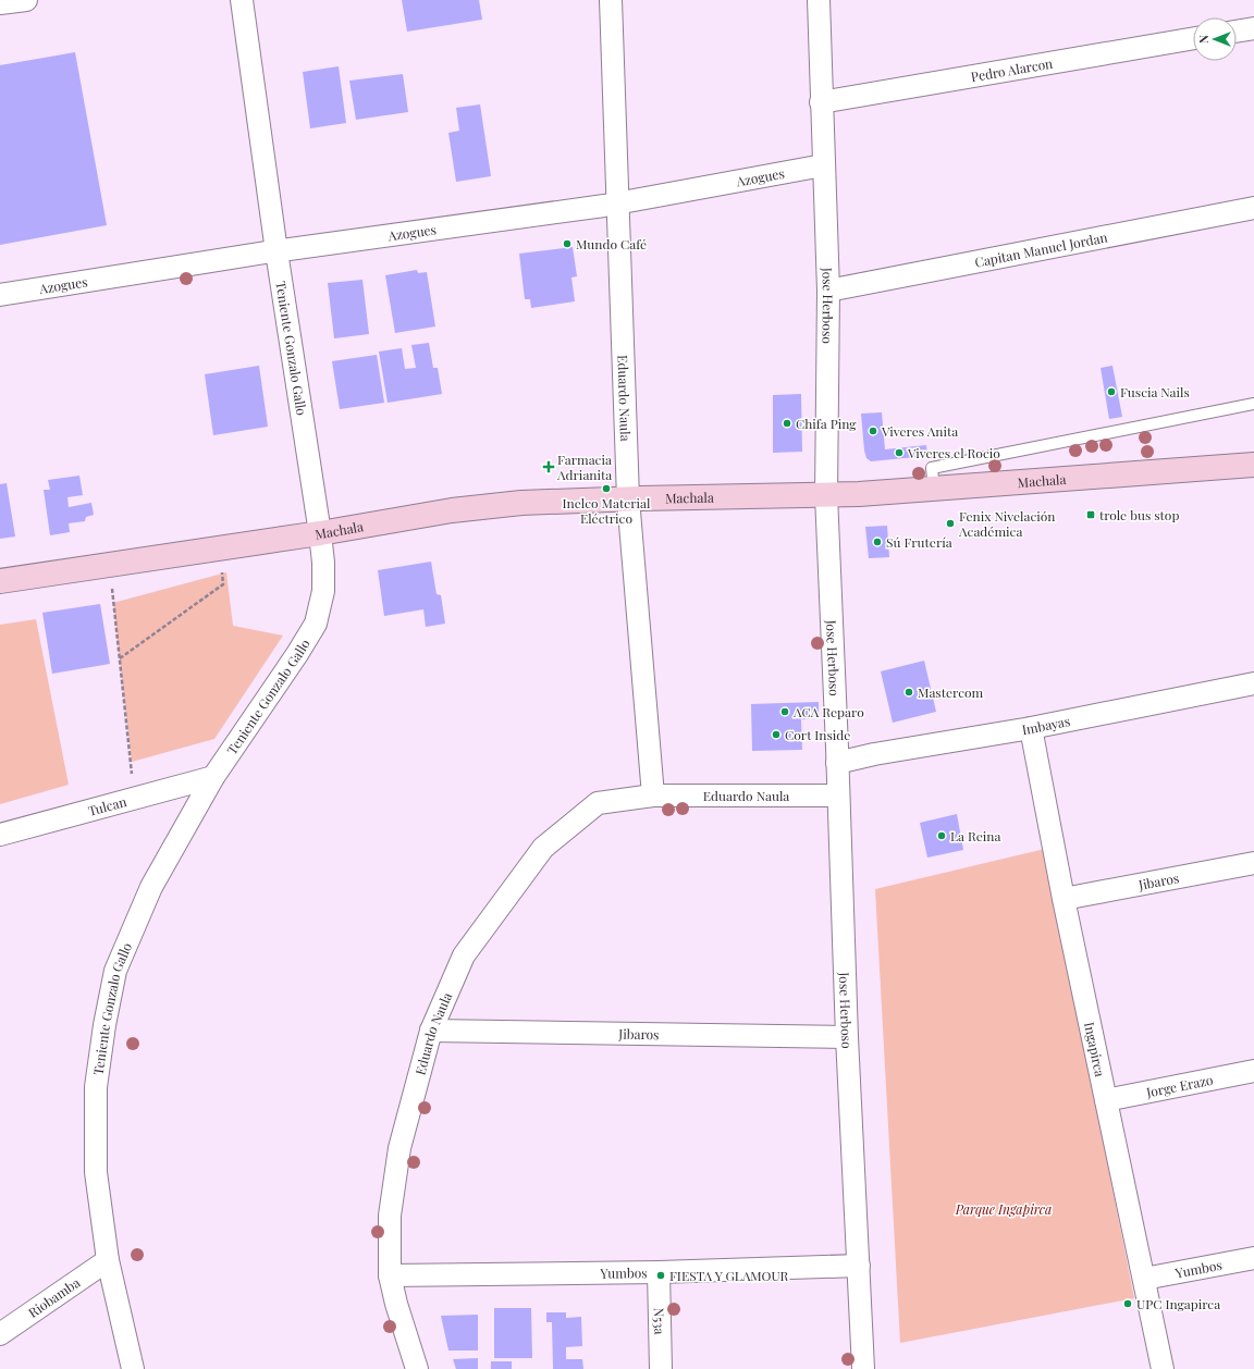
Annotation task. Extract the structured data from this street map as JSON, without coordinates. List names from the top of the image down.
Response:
{
  "streets": {
    "main road": ["Machala"],
    "street": [
      "Pedro Alarcon",
      "Azogues",
      "Capitan Manuel Jordan",
      "Jose Herboso",
      "Teniente Gonzalo Gallo",
      "Eduardo Naula",
      "Imbayas",
      "Tulcan",
      "Jibaros",
      "Ingapirca",
      "Jorge Erazo",
      "Yumbos",
      "Riobamba",
      "N53a"
    ]
  },
  "crossings": [
    ["Pedro Alarcon", "Jose Herboso"],
    ["Azogues", "Jose Herboso"],
    ["Azogues", "Teniente Gonzalo Gallo"],
    ["Azogues", "Eduardo Naula"],
    ["Capitan Manuel Jordan", "Jose Herboso"],
    ["Jose Herboso", "Eduardo Naula"],
    ["Jose Herboso", "Machala"],
    ["Jose Herboso", "Imbayas"],
    ["Jose Herboso", "Jibaros"],
    ["Jose Herboso", "Yumbos"],
    ["Teniente Gonzalo Gallo", "Machala"],
    ["Teniente Gonzalo Gallo", "Tulcan"],
    ["Teniente Gonzalo Gallo", "Riobamba"],
    ["Eduardo Naula", "Machala"],
    ["Eduardo Naula", "Jibaros"],
    ["Eduardo Naula", "Yumbos"],
    ["Imbayas", "Ingapirca"],
    ["Jibaros", "Ingapirca"],
    ["Ingapirca", "Jorge Erazo"],
    ["Ingapirca", "Yumbos"],
    ["Yumbos", "N53a"]
  ],
  "parks": ["Parque Ingapirca"],
  "places": {
    "other": [
      "Mundo Café",
      "Fuscia Nails",
      "Chifa Ping",
      "Viveres Anita",
      "Viveres el Rocio",
      "Inelco Material Eléctrico",
      "Fenix Nivelación Académica",
      "Sú Frutería",
      "Mastercom",
      "ACA Reparo",
      "Cort Inside",
      "La Reina",
      "FIESTA Y GLAMOUR",
      "UPC Ingapirca"
    ],
    "health": ["Farmacia Adrianita"],
    "transit": ["trole bus stop"]
  },
  "north": "left"
}
